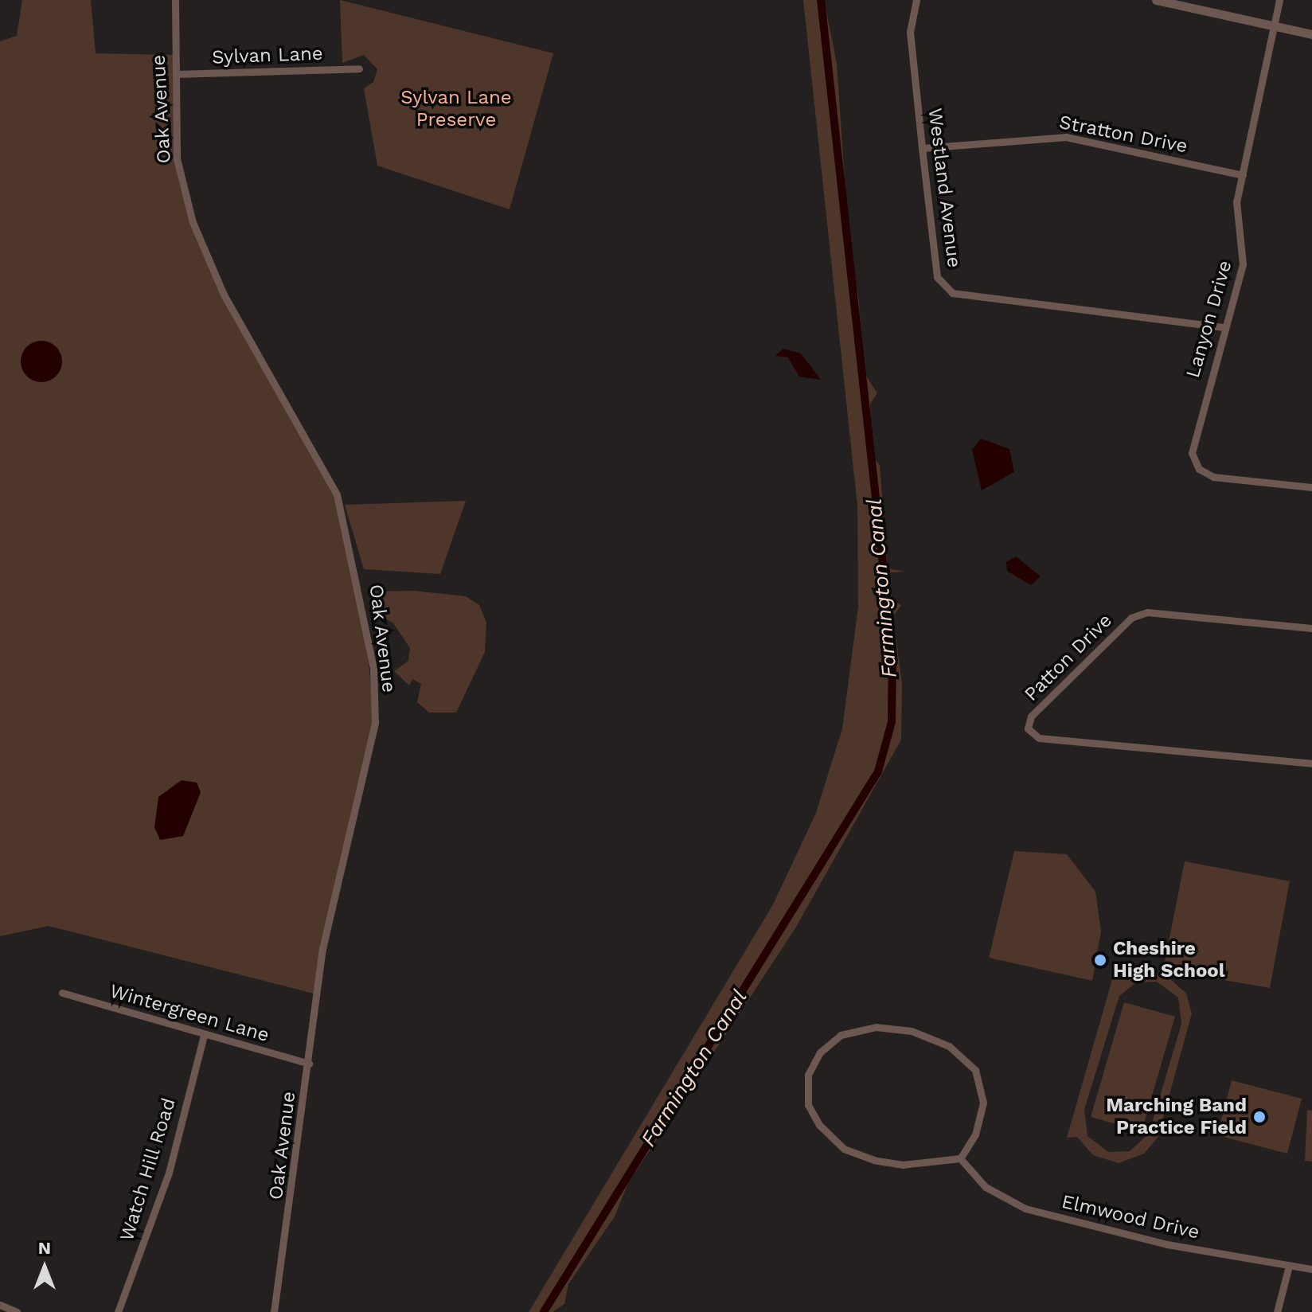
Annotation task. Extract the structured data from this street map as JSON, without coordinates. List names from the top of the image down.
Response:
{
  "streets": {
    "street": [
      "Sylvan Lane",
      "Oak Avenue",
      "Stratton Drive",
      "Westland Avenue",
      "Lanyon Drive",
      "Patton Drive",
      "Wintergreen Lane",
      "Watch Hill Road",
      "Elmwood Drive"
    ]
  },
  "crossings": [
    ["Sylvan Lane", "Oak Avenue"],
    ["Oak Avenue", "Wintergreen Lane"],
    ["Stratton Drive", "Westland Avenue"],
    ["Stratton Drive", "Lanyon Drive"],
    ["Westland Avenue", "Lanyon Drive"],
    ["Wintergreen Lane", "Watch Hill Road"]
  ],
  "water": ["Farmington Canal"],
  "parks": ["Sylvan Lane Preserve"],
  "places": ["Cheshire High School", "Marching Band Practice Field"],
  "north": "top"
}
